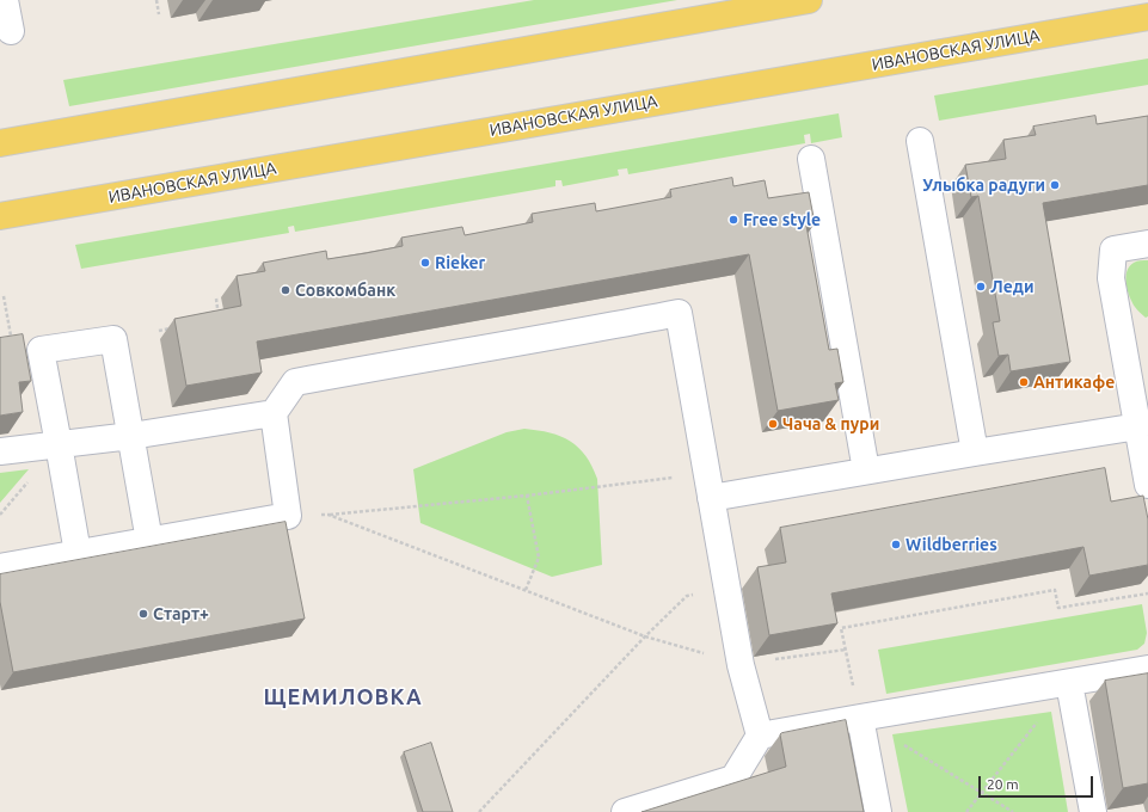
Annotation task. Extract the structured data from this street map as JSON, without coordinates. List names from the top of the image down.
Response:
{
  "streets": {
    "main road": ["ИВАНОВСКАЯ УЛИЦА"]
  },
  "districts": ["ЩЕМИЛОВКА"],
  "places": [
    "Улыбка радуги",
    "Free style",
    "Rieker",
    "Леди",
    "Совкомбанк",
    "Антикафе",
    "Чача & пури",
    "Wildberries",
    "Старт+"
  ],
  "scale_bar": "20 m"
}
